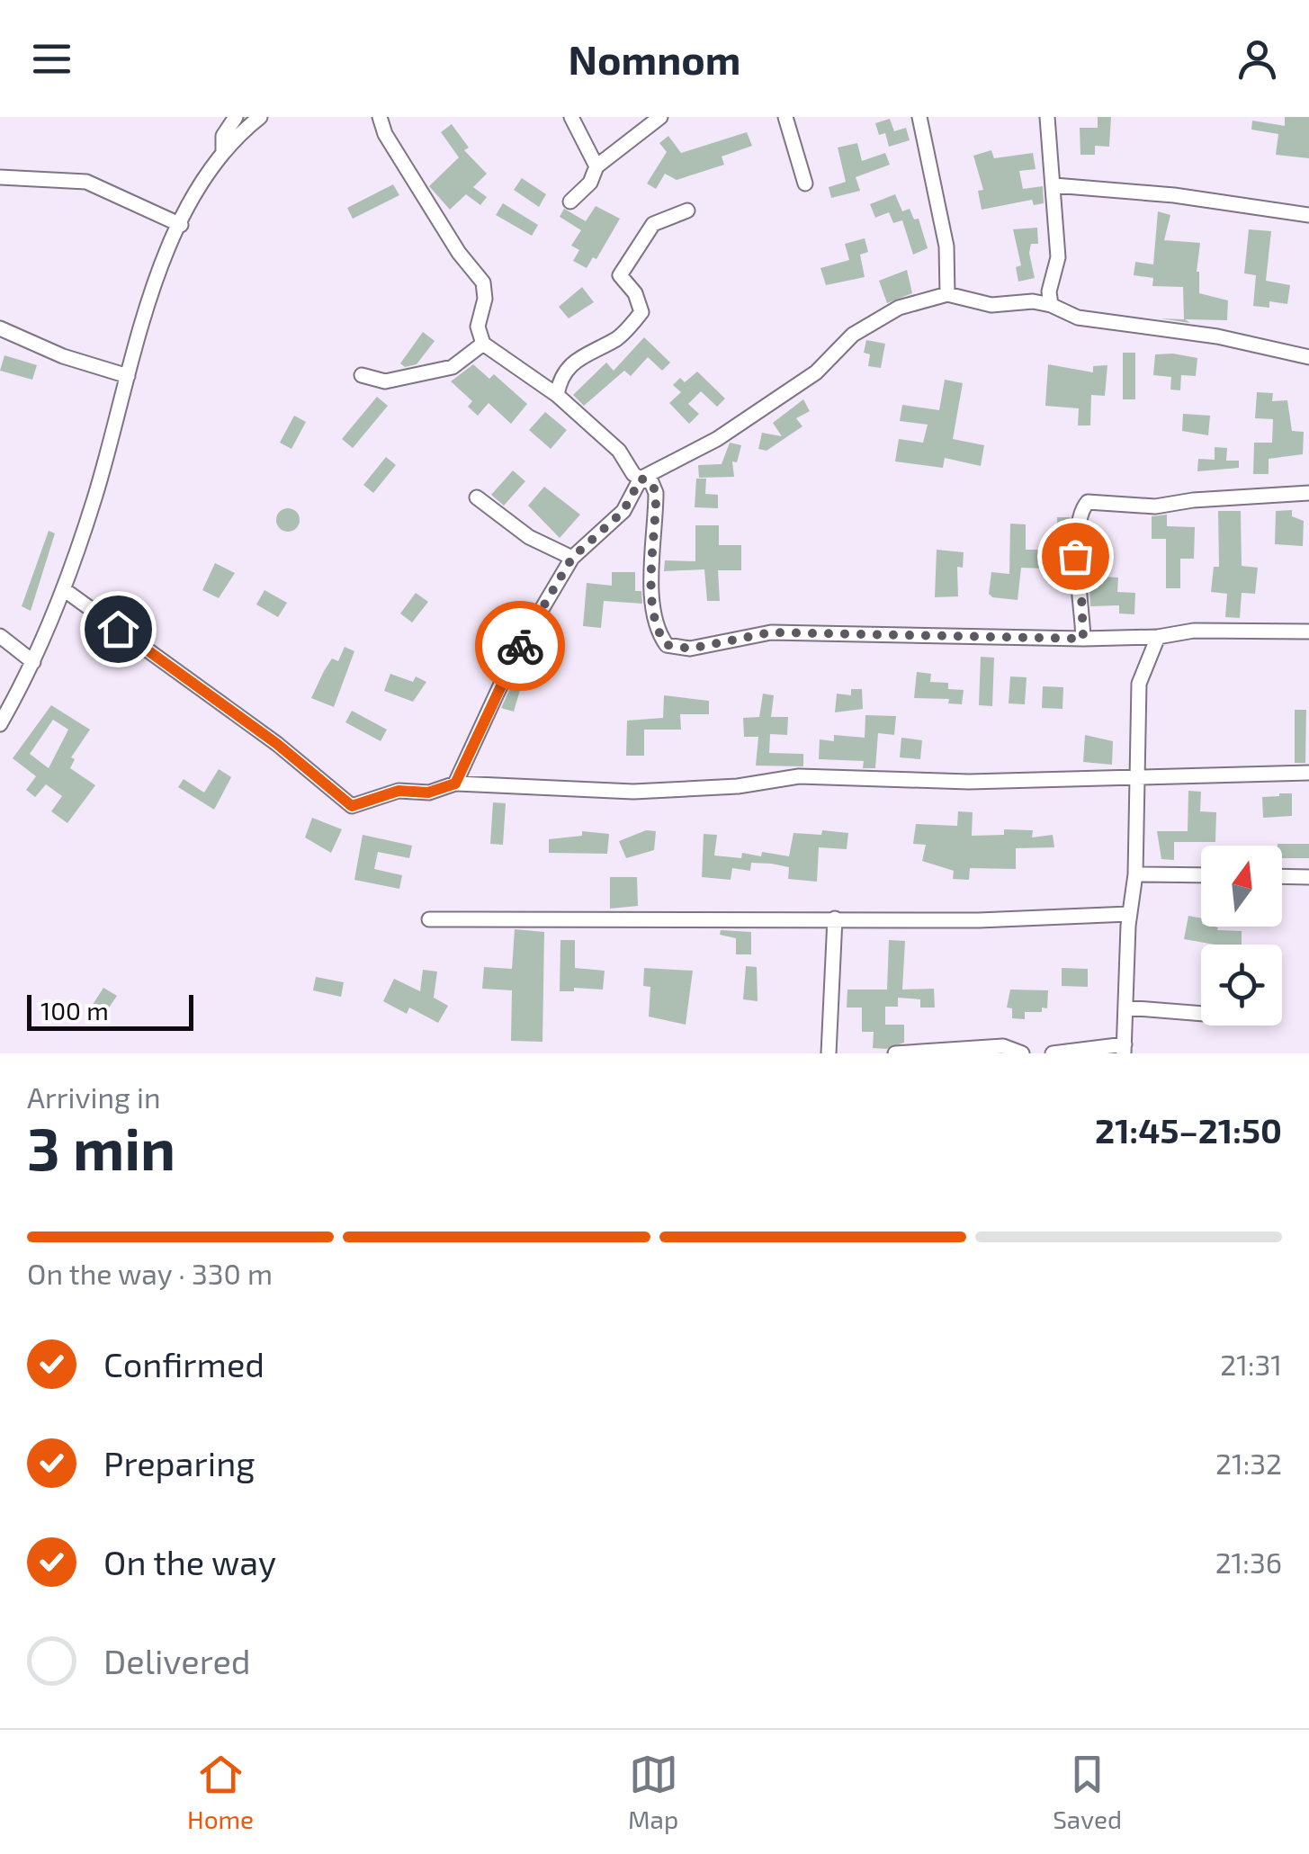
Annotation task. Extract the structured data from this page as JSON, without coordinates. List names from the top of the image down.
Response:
{
  "scale_bar": "100 m",
  "north": "top",
  "page": {
    "header": "Nomnom",
    "scale": "100 m",
    "heading": ["3 min", "Arriving in", "21:45–21:50"],
    "bar": "On the way · 330 m",
    "list": [
      ["Confirmed", "21:31"],
      ["Preparing", "21:32"],
      ["On the way", "21:36"],
      "Delivered"
    ],
    "tabs": ["Home", "Map", "Saved"]
  }
}
